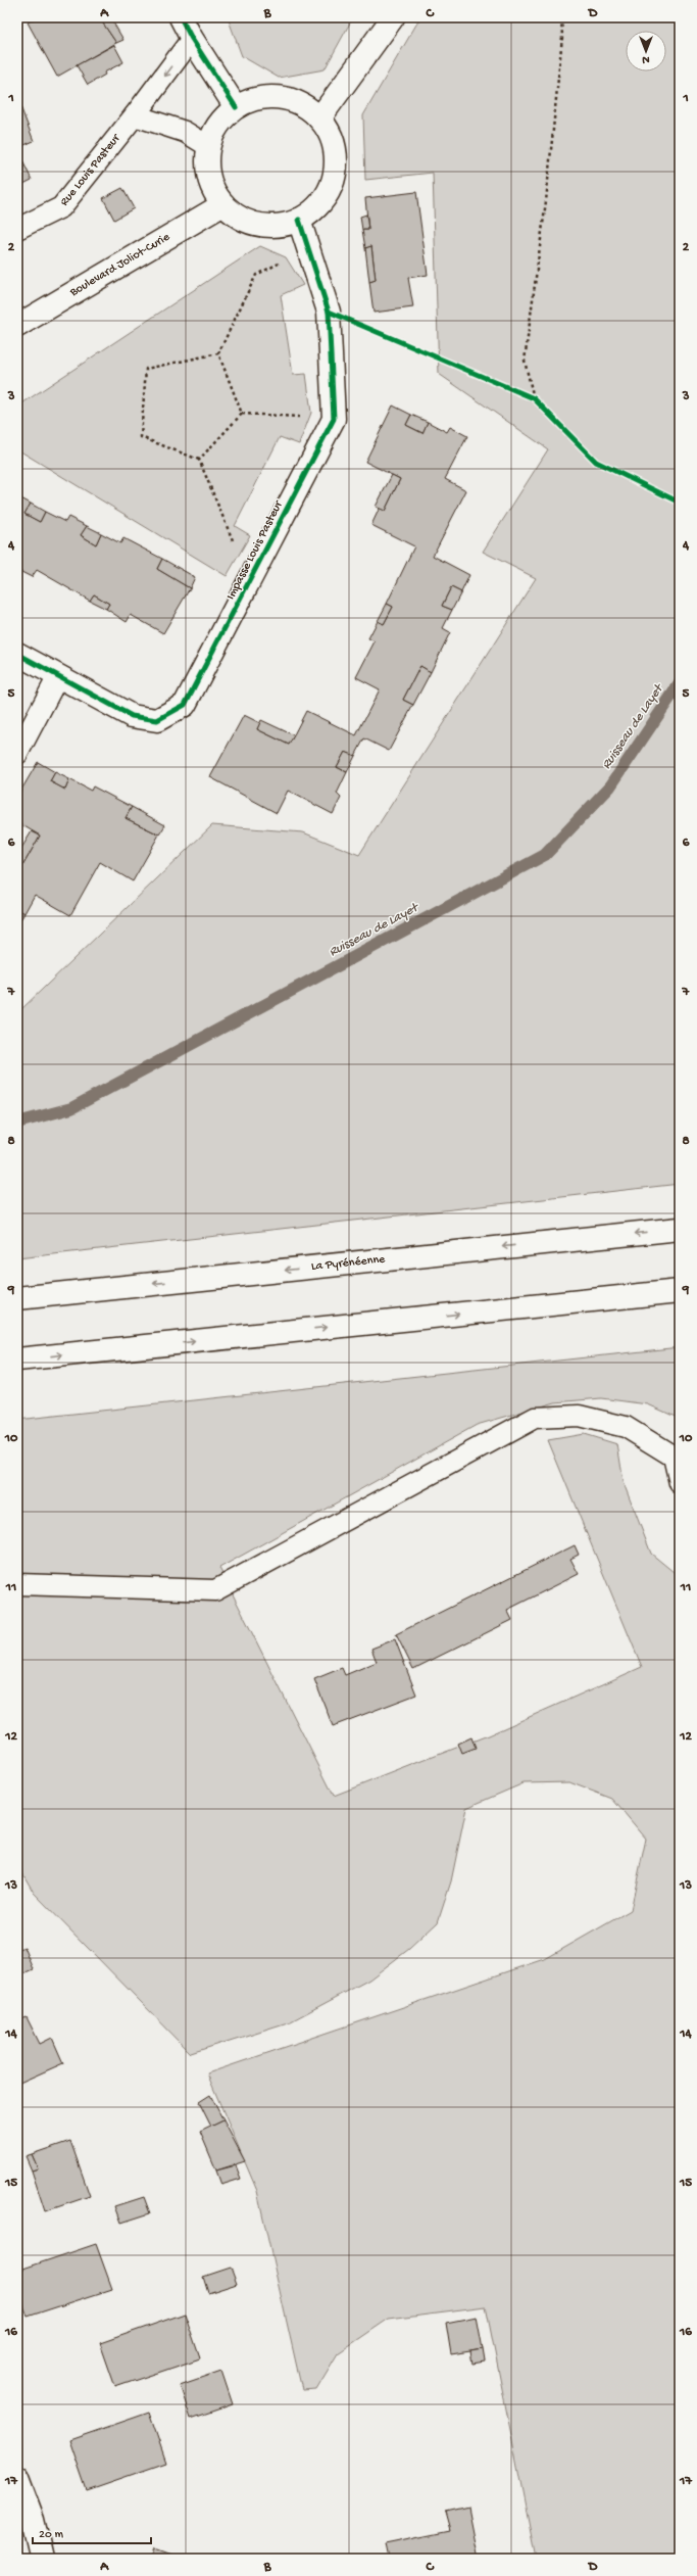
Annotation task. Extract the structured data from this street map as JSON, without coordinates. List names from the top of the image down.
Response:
{
  "streets": {
    "main road": ["Boulevard Joliot-Curie", "Impasse Louis Pasteur", "La Pyrénéenne"],
    "lane": ["Rue Louis Pasteur"]
  },
  "crossings": [
    ["Boulevard Joliot-Curie", "Impasse Louis Pasteur"]
  ],
  "one_way": ["Rue Louis Pasteur"],
  "water": ["Ruisseau de Layet"],
  "scale_bar": "20 m",
  "north": "bottom",
  "grid": {
    "columns": [
      "A",
      "B",
      "C",
      "D"
    ],
    "rows": [
      "1",
      "2",
      "3",
      "4",
      "5",
      "6",
      "7",
      "8",
      "9",
      "10",
      "11",
      "12",
      "13",
      "14",
      "15",
      "16",
      "17"
    ]
  }
}
